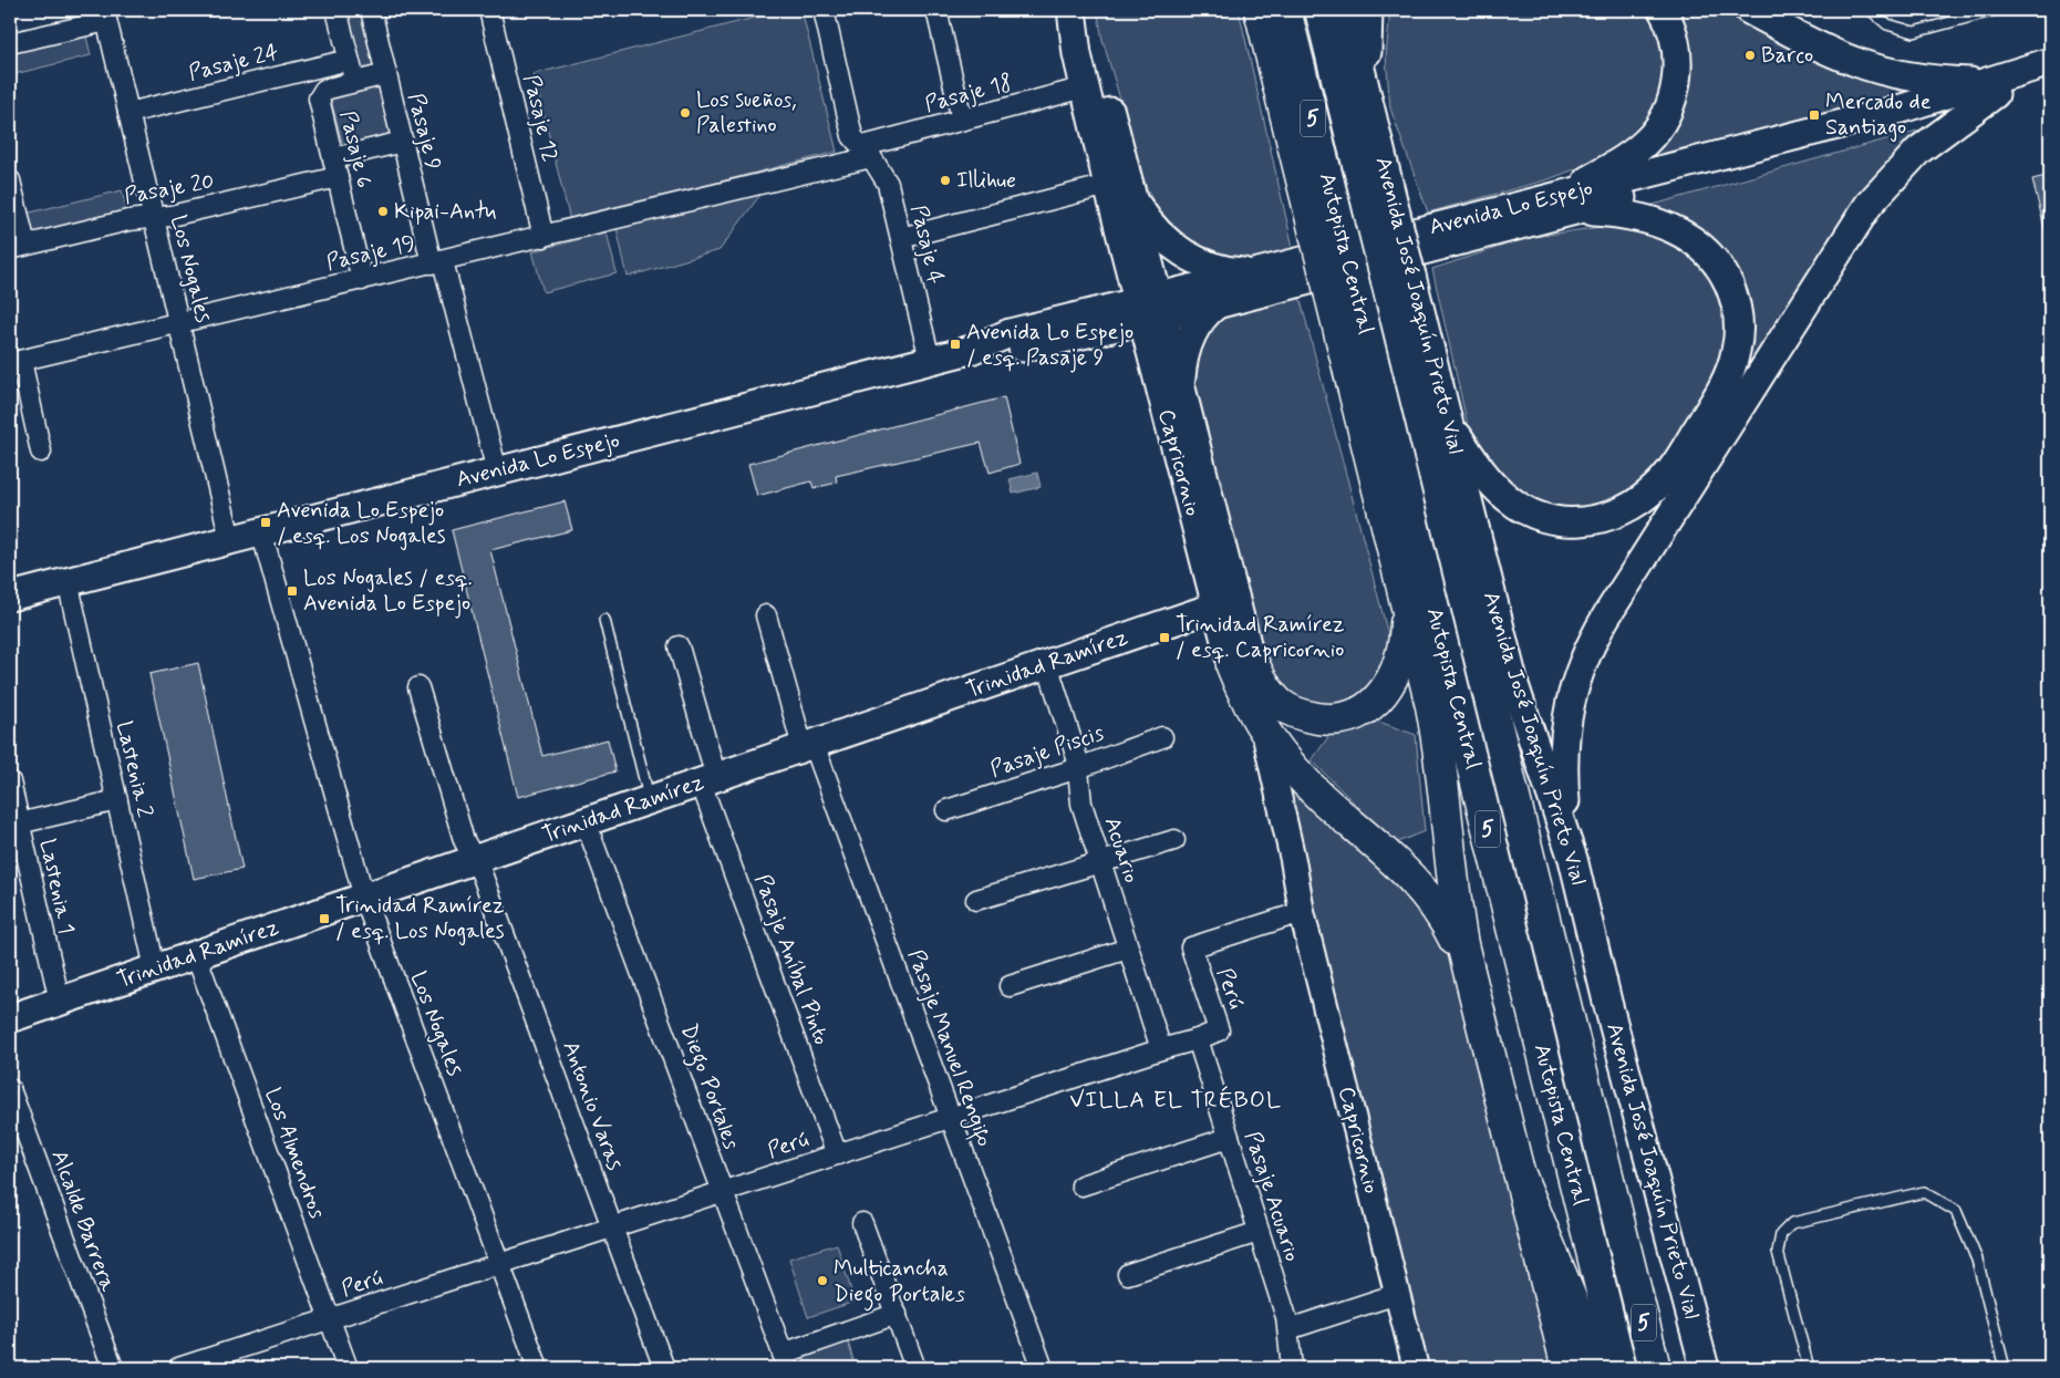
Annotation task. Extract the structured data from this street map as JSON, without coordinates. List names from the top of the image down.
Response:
{
  "streets": {
    "main road": [
      "5",
      "Avenida Lo Espejo",
      "Autopista Central",
      "Avenida José Joaquín Prieto Vial",
      "Capricornio",
      "Trinidad Ramírez"
    ],
    "street": [
      "Pasaje 24",
      "Pasaje 18",
      "Pasaje 12",
      "Pasaje 9",
      "Pasaje 6",
      "Pasaje 20",
      "Pasaje 4",
      "Pasaje 19",
      "Los Nogales",
      "Pasaje Piscis",
      "Lastenia 2",
      "Acuario",
      "Lastenia 1",
      "Pasaje Aníbal Pinto",
      "Perú",
      "Pasaje Manuel Rengifo",
      "Diego Portales",
      "Antonio Varas",
      "Los Almendros",
      "Pasaje Acuario",
      "Alcalde Barrera"
    ]
  },
  "crossings": [
    ["Pasaje 24", "Los Nogales"],
    ["Pasaje 18", "Pasaje 4"],
    ["Pasaje 18", "Pasaje 19"],
    ["Pasaje 18", "Capricornio"],
    ["Pasaje 12", "Pasaje 19"],
    ["Pasaje 9", "Pasaje 20"],
    ["Pasaje 9", "Avenida Lo Espejo"],
    ["Pasaje 9", "Pasaje 19"],
    ["Pasaje 6", "Pasaje 20"],
    ["Pasaje 6", "Pasaje 19"],
    ["Pasaje 20", "Los Nogales"],
    ["Avenida Lo Espejo", "Pasaje 4"],
    ["Avenida Lo Espejo", "Los Nogales"],
    ["Avenida Lo Espejo", "Capricornio"],
    ["Avenida Lo Espejo", "Lastenia 2"],
    ["Pasaje 4", "Pasaje 19"],
    ["Pasaje 19", "Los Nogales"],
    ["Autopista Central", "Avenida José Joaquín Prieto Vial"],
    ["Los Nogales", "Trinidad Ramírez"],
    ["Los Nogales", "Perú"],
    ["Capricornio", "Trinidad Ramírez"],
    ["Capricornio", "Perú"],
    ["Trinidad Ramírez", "Lastenia 2"],
    ["Trinidad Ramírez", "Acuario"],
    ["Trinidad Ramírez", "Lastenia 1"],
    ["Trinidad Ramírez", "Pasaje Aníbal Pinto"],
    ["Trinidad Ramírez", "Pasaje Manuel Rengifo"],
    ["Trinidad Ramírez", "Diego Portales"],
    ["Trinidad Ramírez", "Antonio Varas"],
    ["Trinidad Ramírez", "Los Almendros"],
    ["Pasaje Piscis", "Acuario"],
    ["Acuario", "Perú"],
    ["Pasaje Aníbal Pinto", "Perú"],
    ["Perú", "Pasaje Manuel Rengifo"],
    ["Perú", "Diego Portales"],
    ["Perú", "Antonio Varas"],
    ["Perú", "Los Almendros"],
    ["Perú", "Pasaje Acuario"]
  ],
  "districts": ["VILLA EL TRÉBOL"],
  "places": {
    "other": [
      "Barco",
      "Los sueños, Palestino",
      "Illihue",
      "Kipai-Antu",
      "Multicancha Diego Portales"
    ],
    "transit": [
      "Mercado de Santiago",
      "Avenida Lo Espejo / esq. Pasaje 9",
      "Avenida Lo Espejo / esq. Los Nogales",
      "Los Nogales / esq. Avenida Lo Espejo",
      "Trinidad Ramírez / esq. Capricornio",
      "Trinidad Ramírez / esq. Los Nogales"
    ]
  }
}
